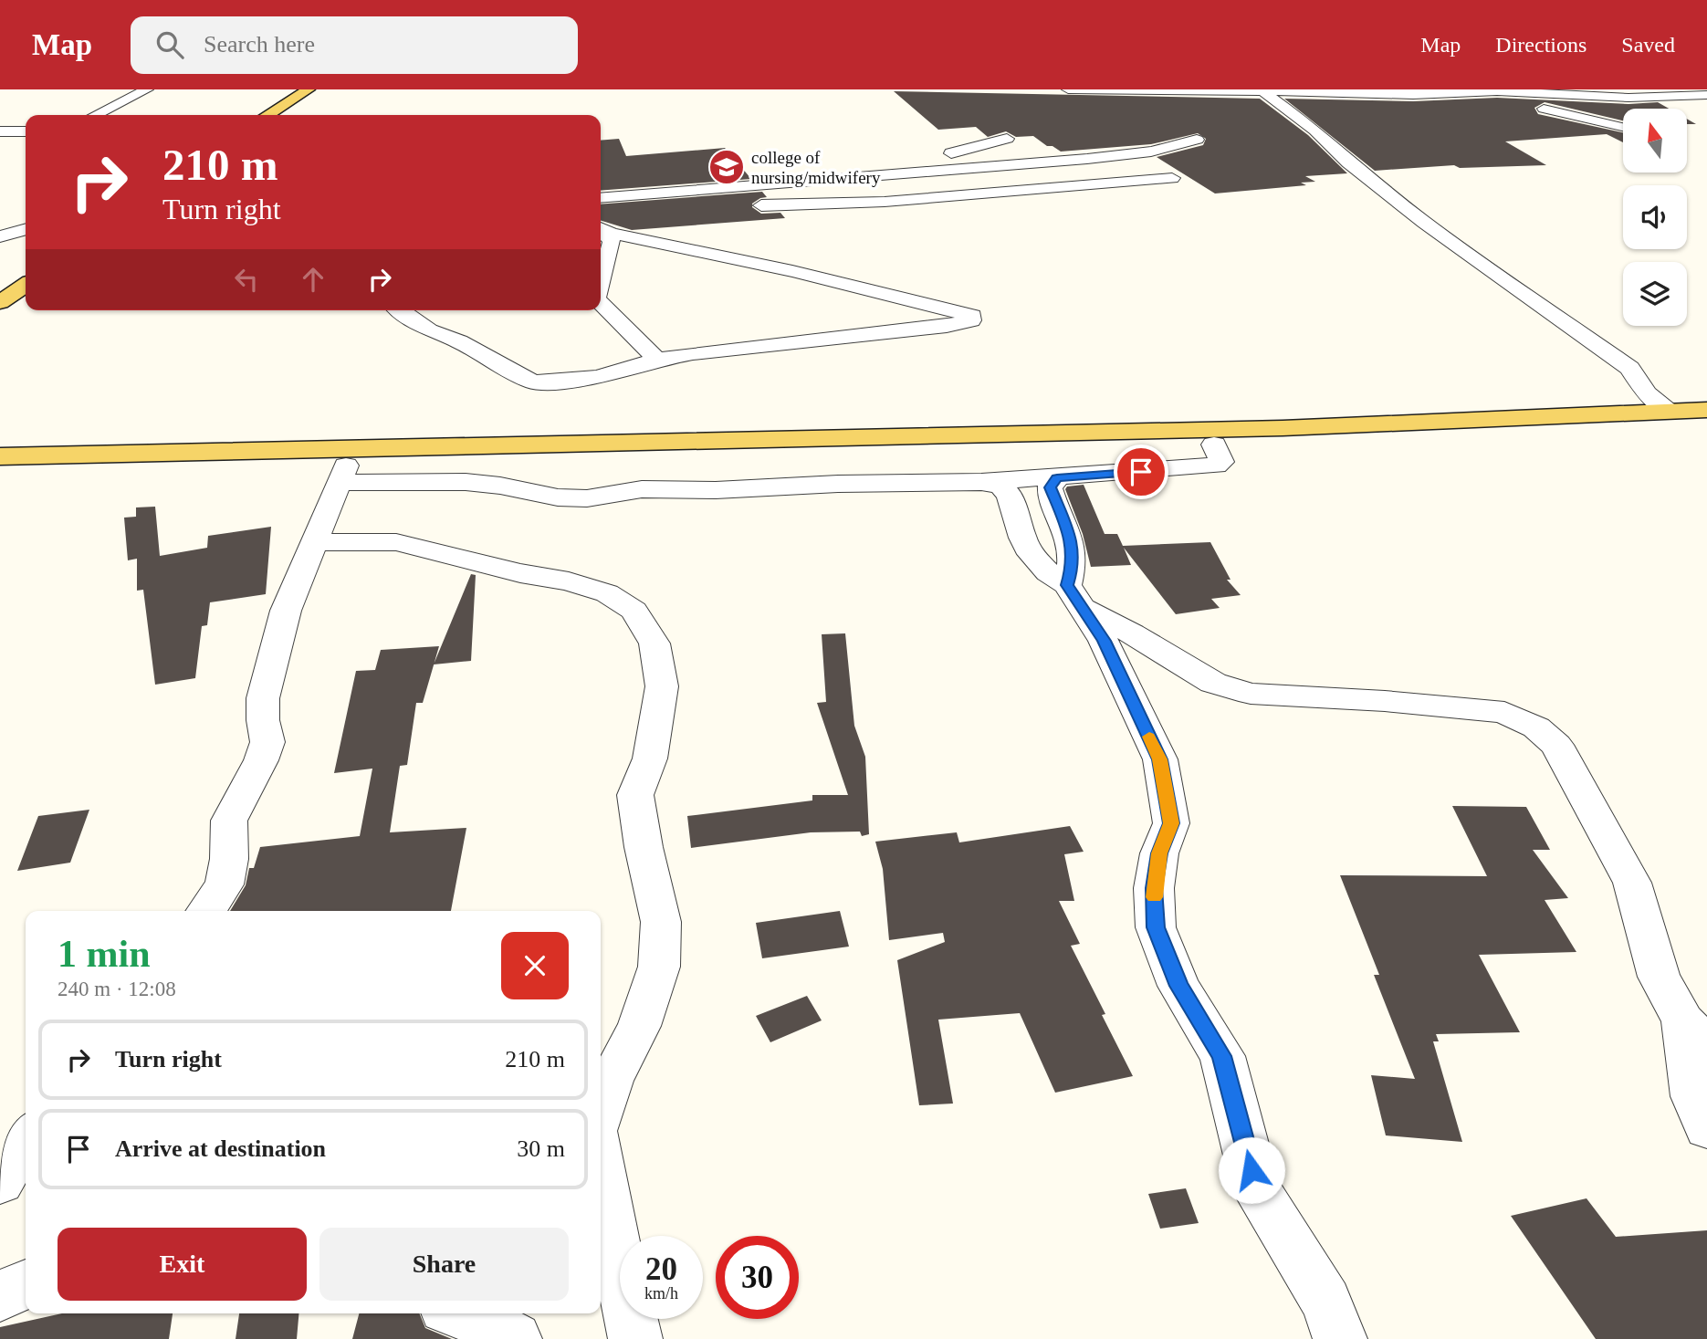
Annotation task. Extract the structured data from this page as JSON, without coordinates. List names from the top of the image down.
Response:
{
  "places": {
    "school or university": ["college of nursing/midwifery"]
  },
  "north": "top",
  "page": {
    "header": "Map",
    "search": "Search here",
    "nav": ["Map", "Directions", "Saved"],
    "turn": ["210 m", "Turn right"],
    "heading": ["1 min", "240 m · 12:08"],
    "list": [
      {
        "name": "Turn right",
        "value": "210 m"
      },
      {
        "name": "Arrive at destination",
        "value": "30 m"
      }
    ],
    "buttons": ["Exit", "Share"],
    "speed": "20 km/h",
    "limit": "30"
  }
}
